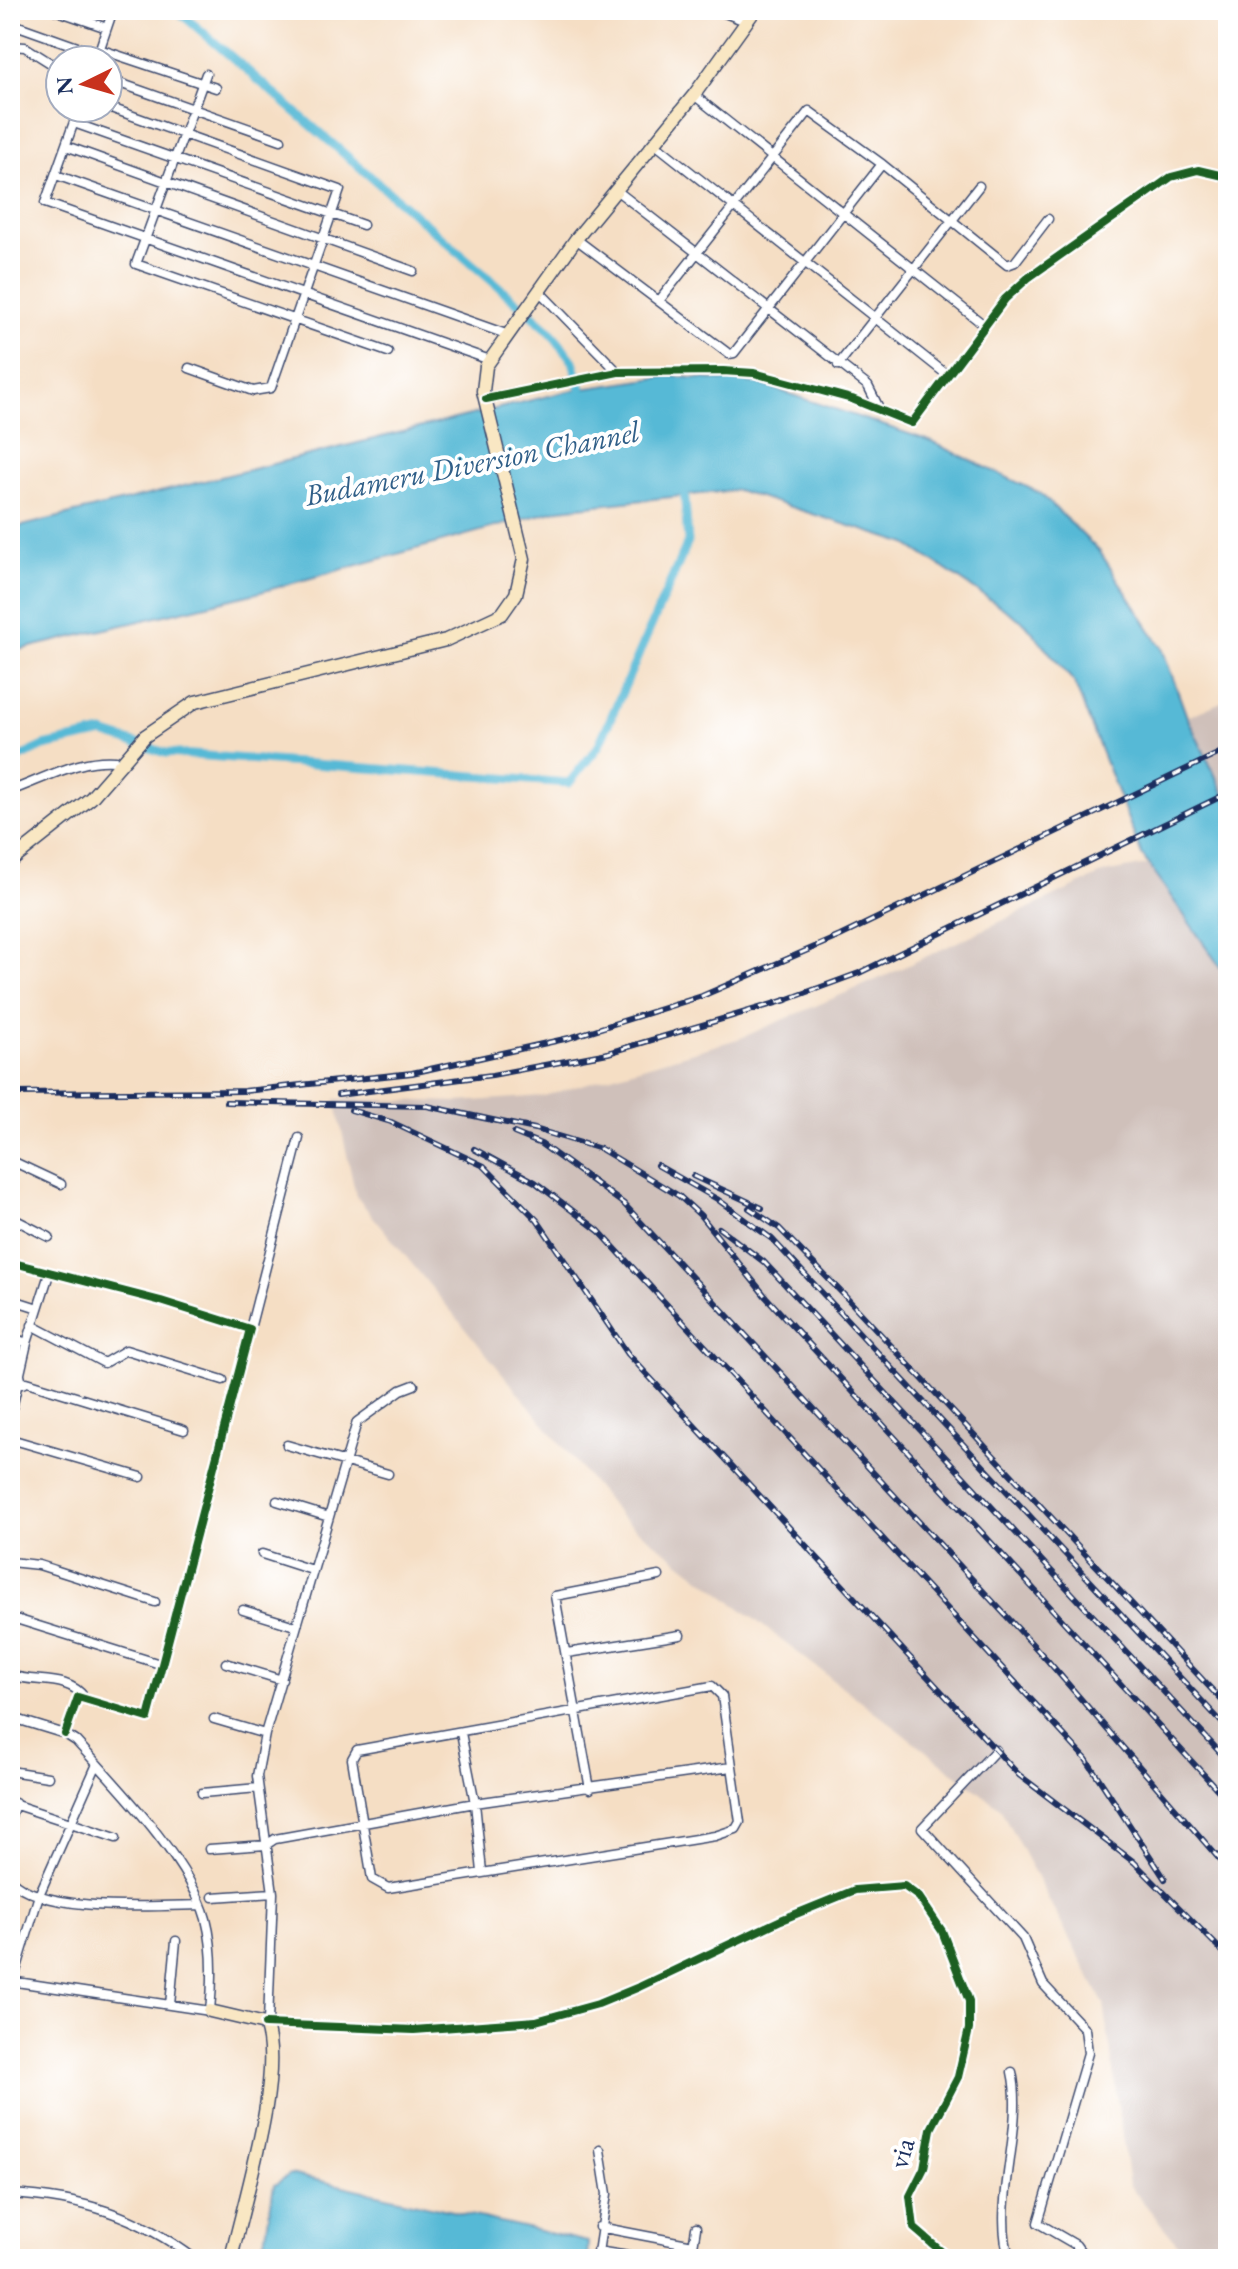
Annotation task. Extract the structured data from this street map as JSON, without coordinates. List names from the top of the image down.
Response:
{
  "streets": {
    "street": ["via"]
  },
  "water": ["Budameru Diversion Channel"],
  "north": "left"
}
